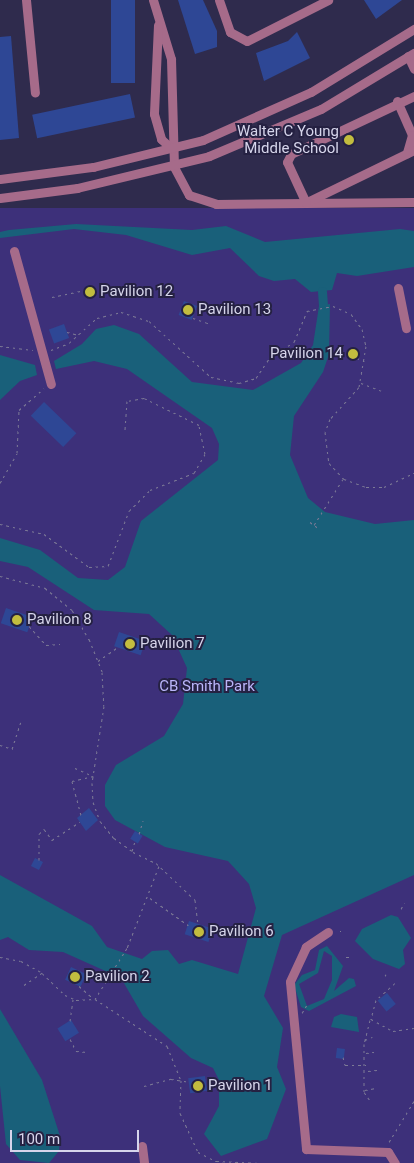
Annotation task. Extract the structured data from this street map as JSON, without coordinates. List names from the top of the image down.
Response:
{
  "parks": ["CB Smith Park"],
  "places": [
    "Walter C Young Middle School",
    "Pavilion 12",
    "Pavilion 13",
    "Pavilion 14",
    "Pavilion 8",
    "Pavilion 7",
    "Pavilion 6",
    "Pavilion 2",
    "Pavilion 1"
  ],
  "scale_bar": "100 m"
}
